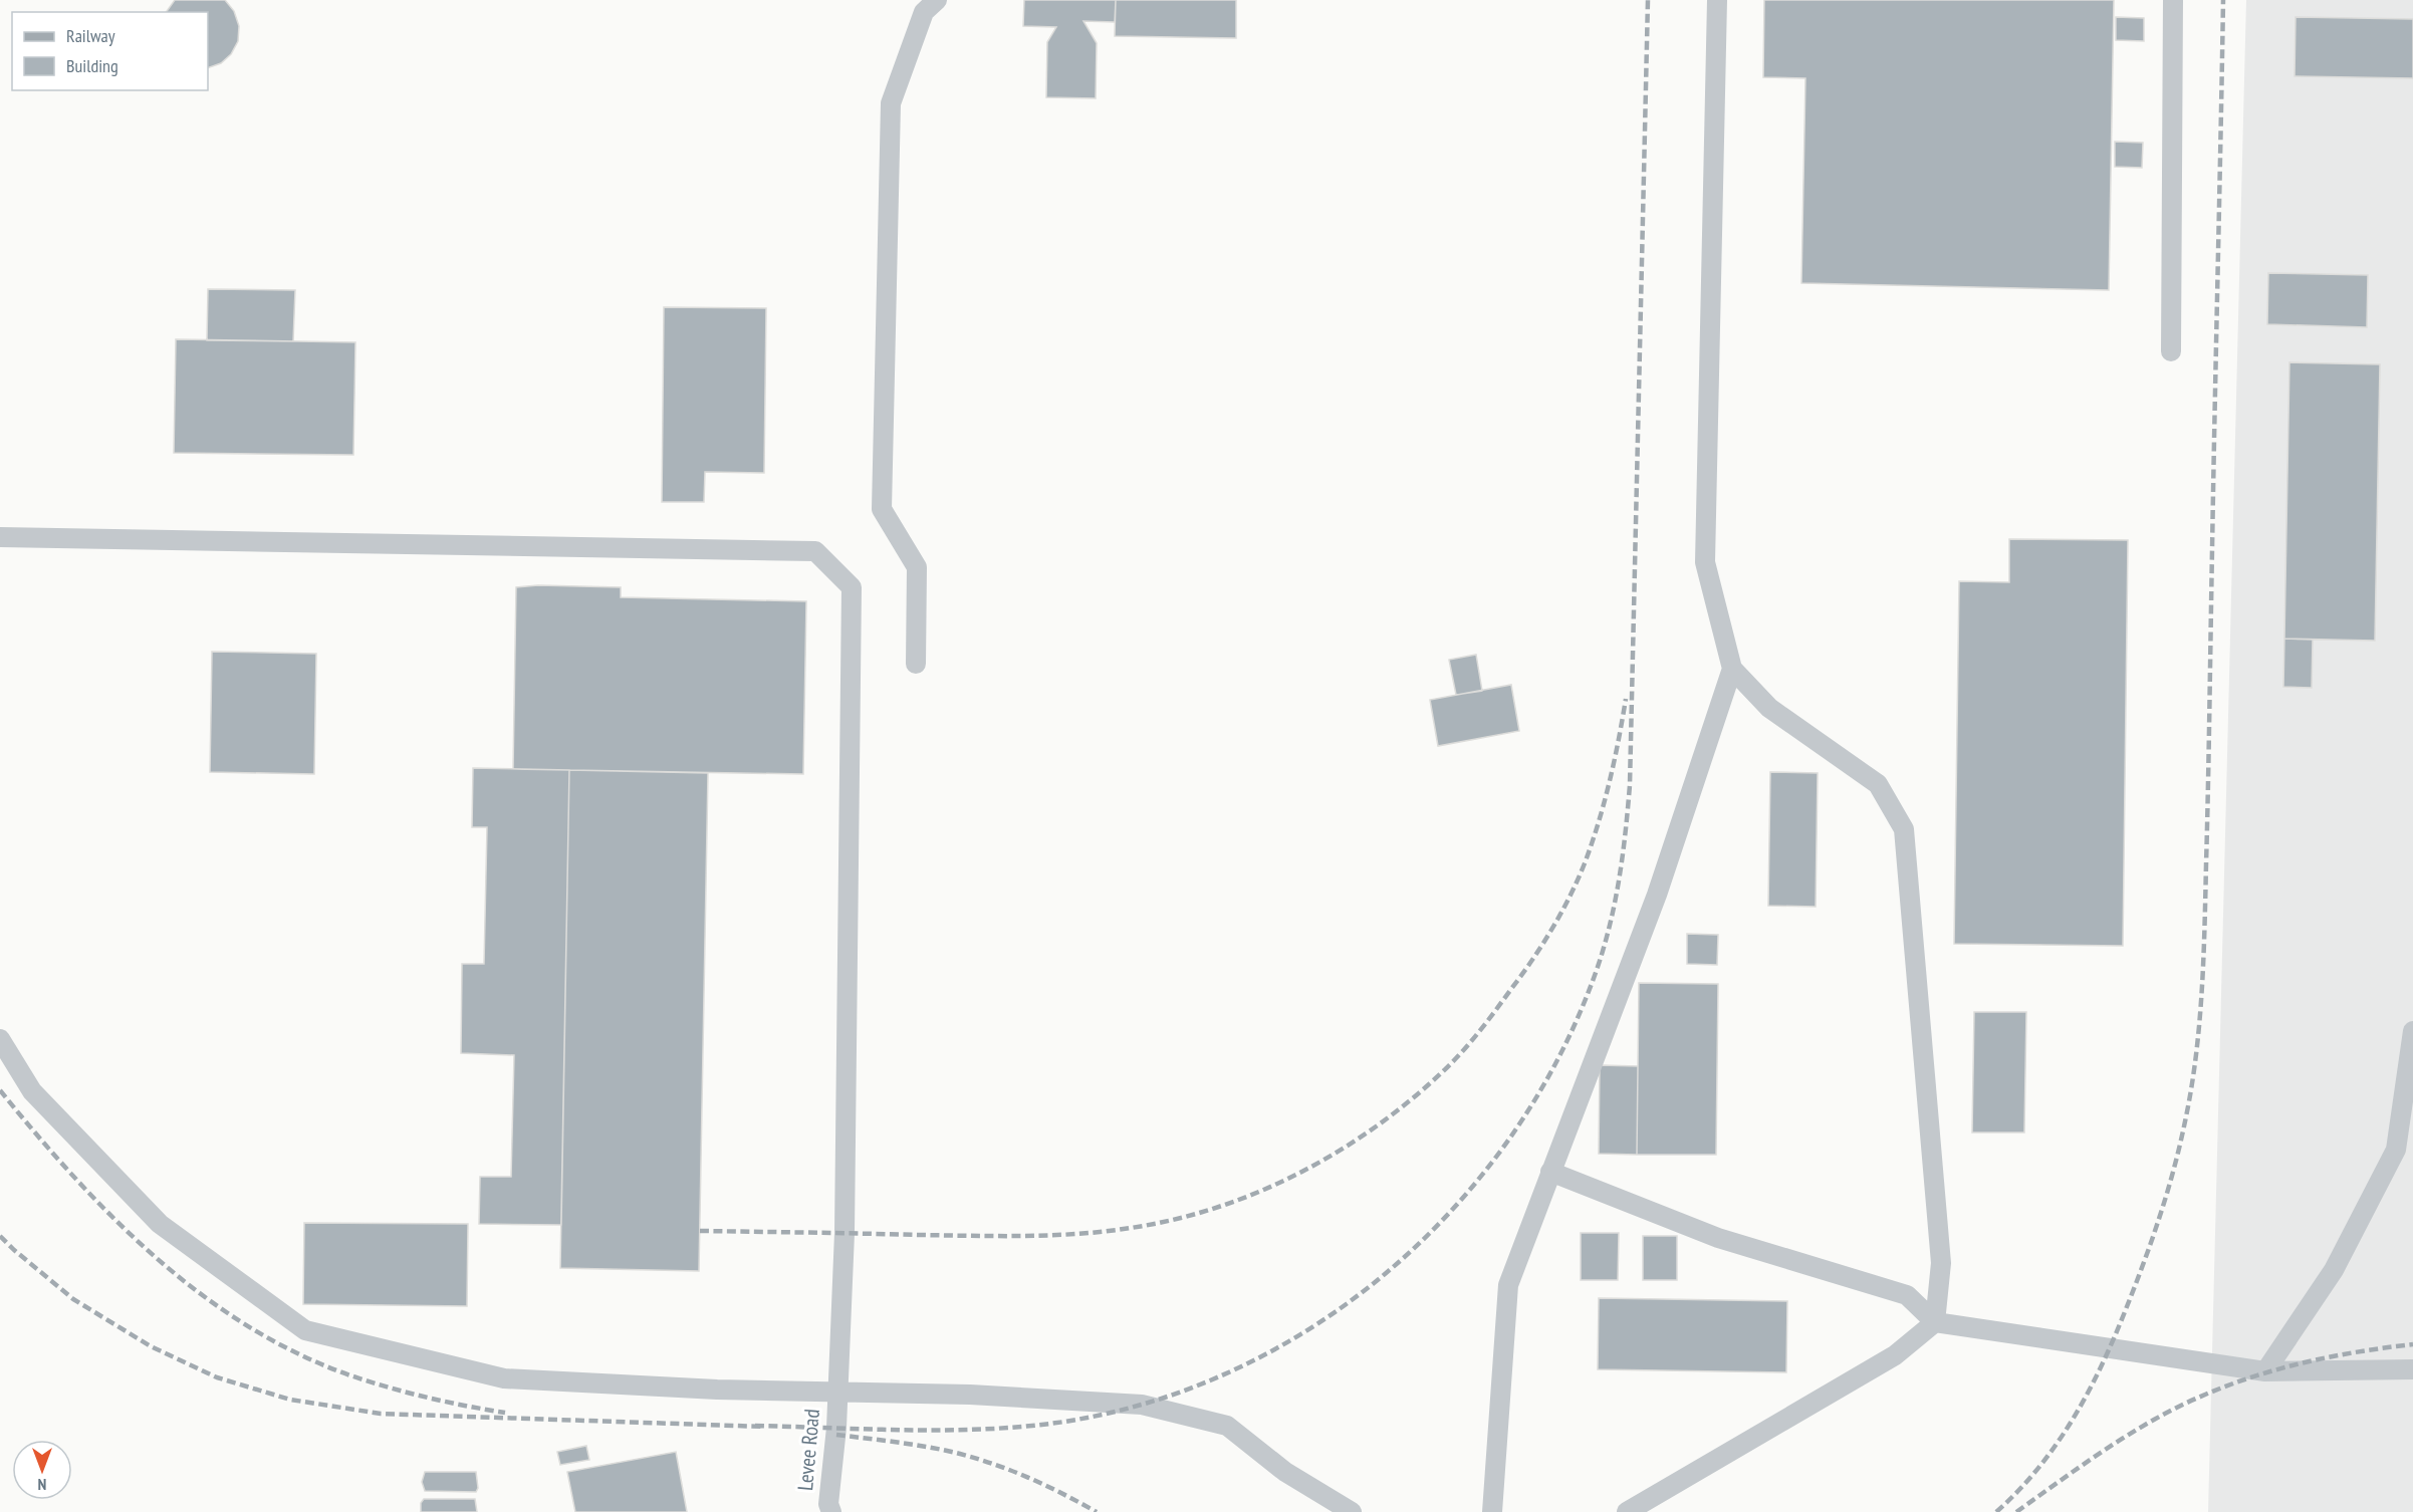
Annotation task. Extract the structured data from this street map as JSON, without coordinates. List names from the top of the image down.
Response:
{
  "streets": {
    "lane": ["Levee Road"]
  },
  "legend": ["Railway", "Building"],
  "north": "bottom"
}
